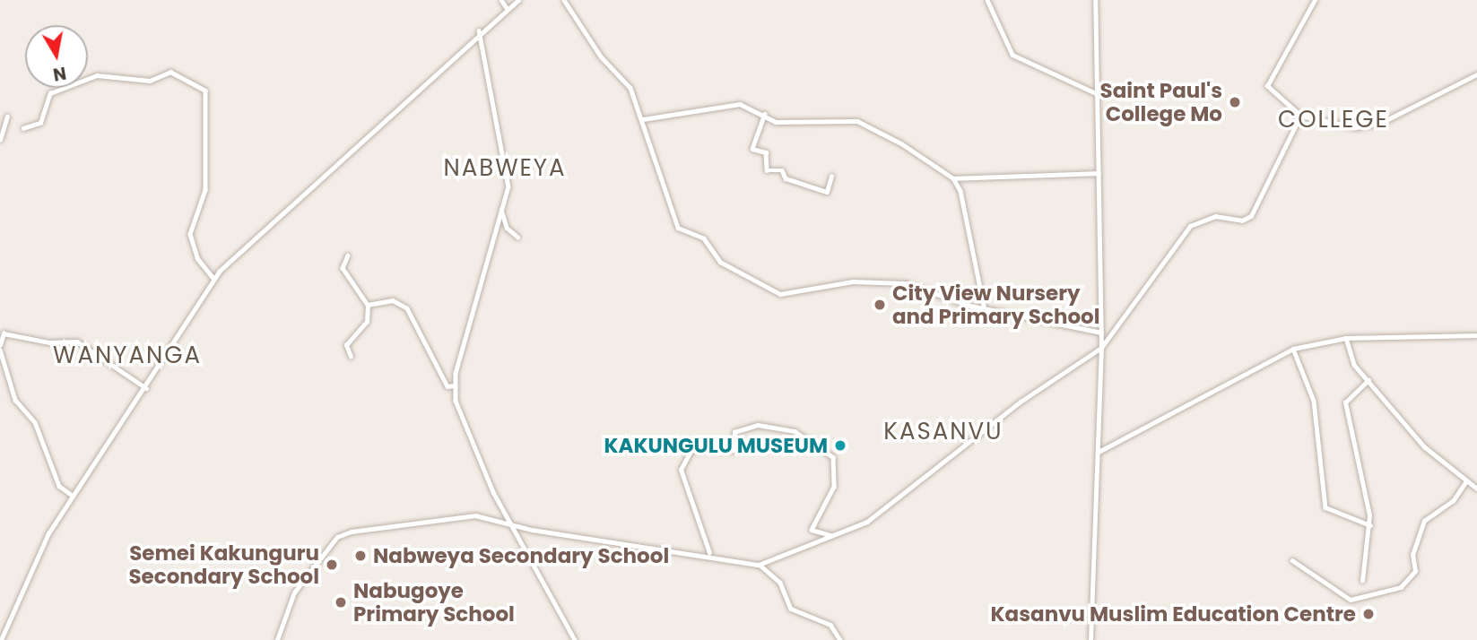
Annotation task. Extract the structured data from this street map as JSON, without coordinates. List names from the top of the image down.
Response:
{
  "districts": [
    "COLLEGE",
    "NABWEYA",
    "WANYANGA",
    "KASANVU"
  ],
  "places": [
    "Saint Paul's College Mo",
    "City View Nursery and Primary School",
    "KAKUNGULU MUSEUM",
    "Nabweya Secondary School",
    "Semei Kakunguru Secondary School",
    "Nabugoye Primary School",
    "Kasanvu Muslim Education Centre"
  ],
  "north": "bottom"
}
